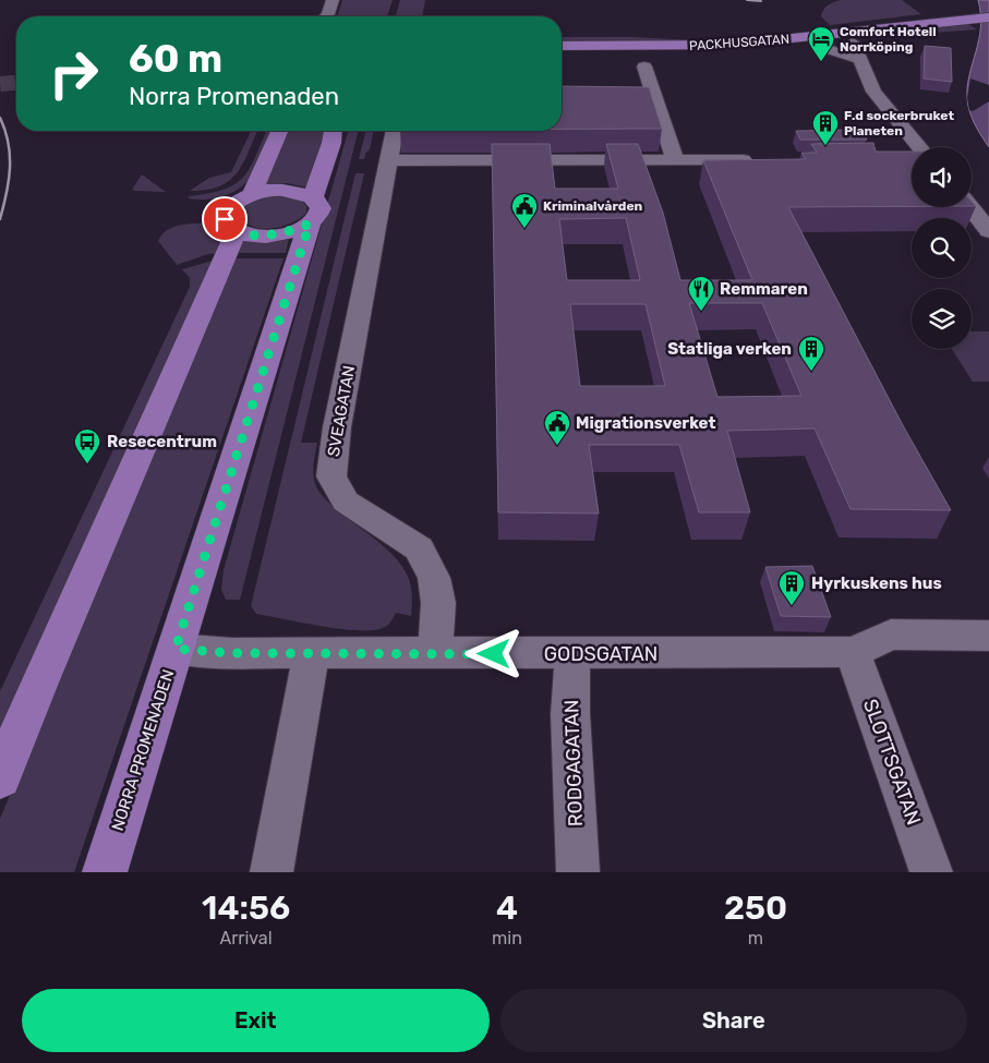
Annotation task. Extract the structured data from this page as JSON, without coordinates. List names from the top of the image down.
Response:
{
  "streets": {
    "main road": ["PACKHUSGATAN", "NORRA PROMENADEN"],
    "street": [
      "SVEAGATAN",
      "GODSGATAN",
      "SLOTTSGATAN",
      "RODGAGATAN"
    ]
  },
  "crossings": [
    ["SVEAGATAN", "GODSGATAN"],
    ["GODSGATAN", "NORRA PROMENADEN"],
    ["GODSGATAN", "SLOTTSGATAN"],
    ["GODSGATAN", "RODGAGATAN"]
  ],
  "places": {
    "hotel": ["Comfort Hotell Norrköping"],
    "building": ["F.d sockerbruket Planeten", "Statliga verken", "Hyrkuskens hus"],
    "public building": ["Kriminalvården", "Migrationsverket"],
    "restaurant": ["Remmaren"],
    "bus stop": ["Resecentrum"]
  },
  "page": {
    "turn": ["60 m", "Norra Promenaden"],
    "eta": [
      "14:56",
      "Arrival",
      "4",
      "min",
      "250",
      "m"
    ],
    "buttons": ["Exit", "Share"]
  }
}
